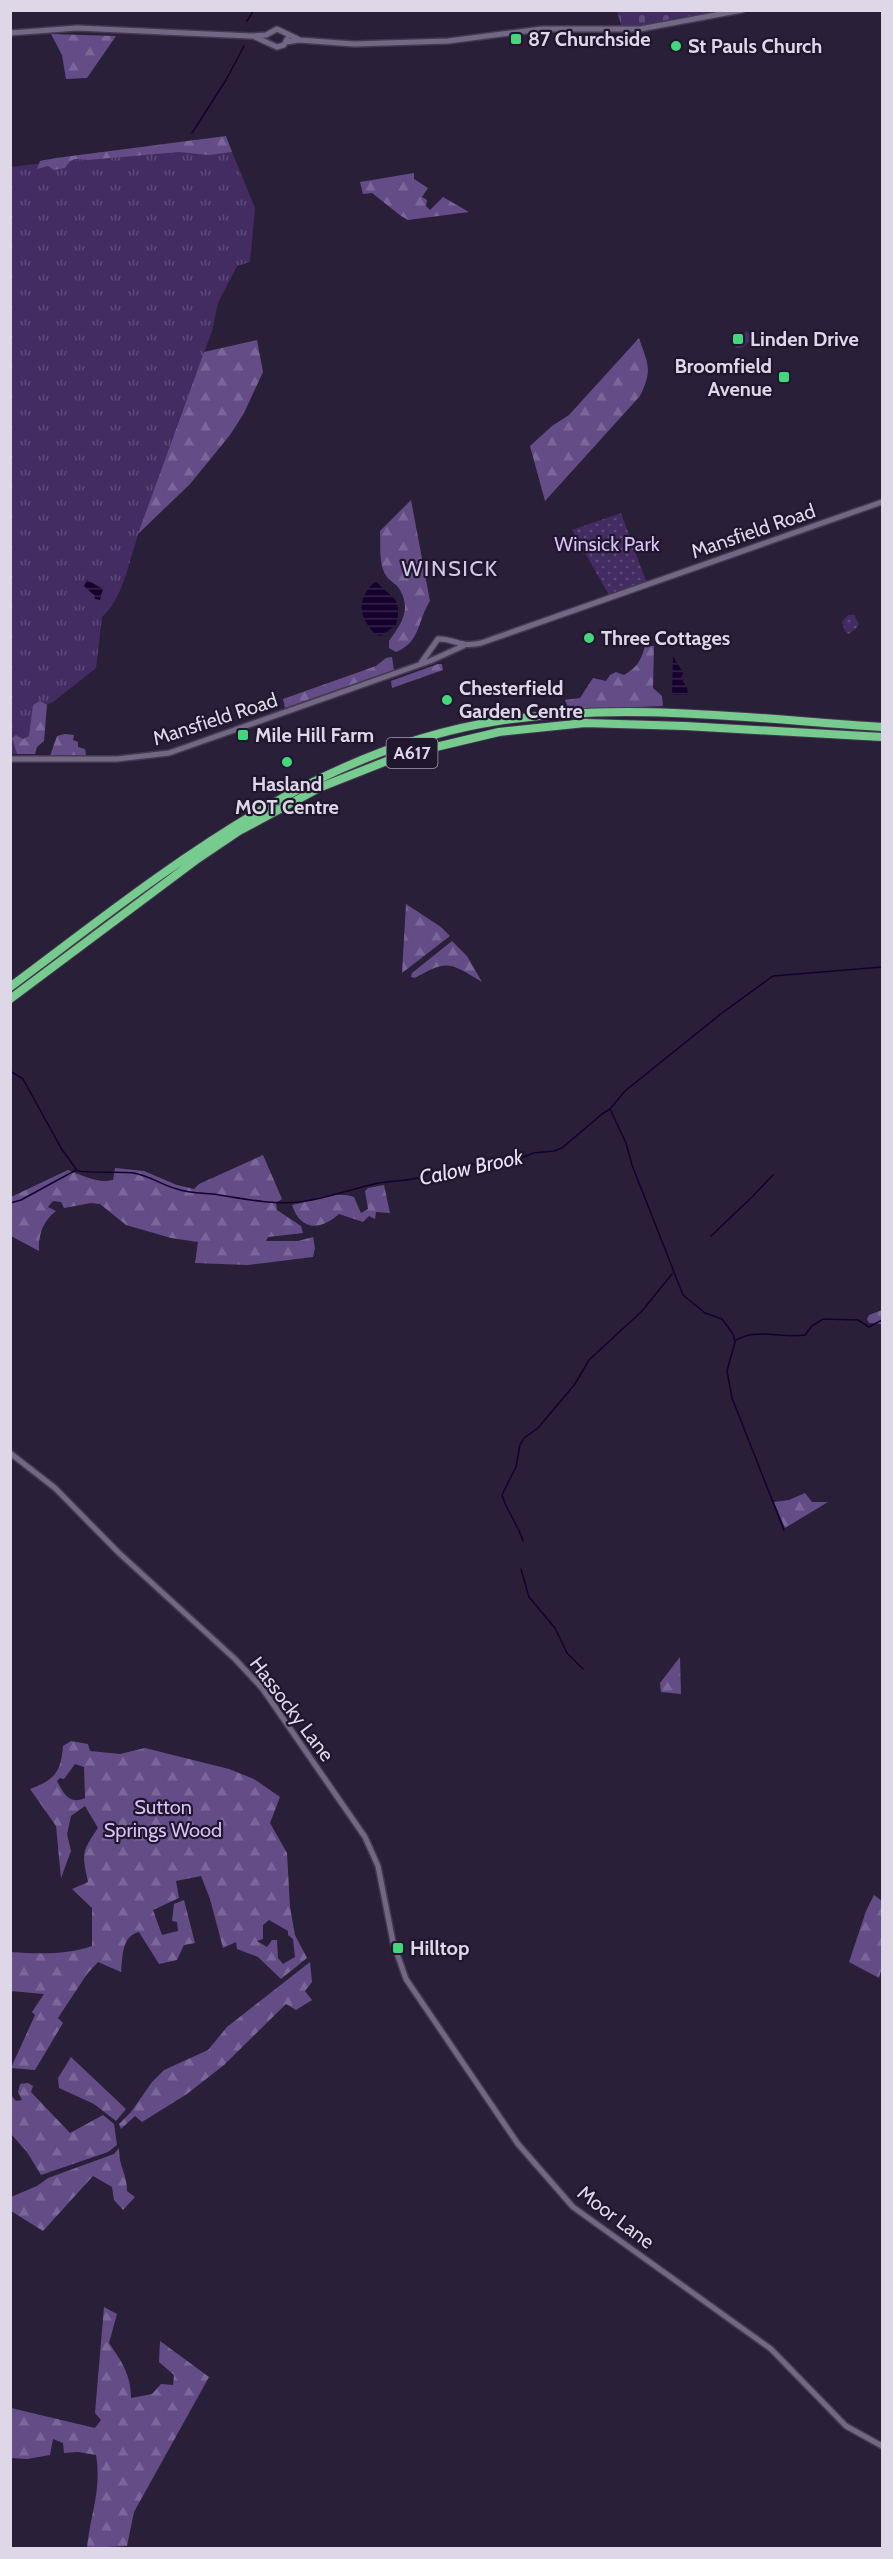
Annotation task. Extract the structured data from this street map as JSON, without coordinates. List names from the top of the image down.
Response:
{
  "streets": {
    "highway": ["A617"],
    "main road": ["Mansfield Road", "Hassocky Lane", "Moor Lane"]
  },
  "crossings": [
    ["Hassocky Lane", "Moor Lane"]
  ],
  "districts": ["WINSICK"],
  "water": ["Calow Brook"],
  "parks": ["Winsick Park", "Sutton Springs Wood"],
  "places": {
    "transit": [
      "87 Churchside",
      "Linden Drive",
      "Broomfield Avenue",
      "Mile Hill Farm",
      "Hilltop"
    ],
    "other": [
      "St Pauls Church",
      "Three Cottages",
      "Chesterfield Garden Centre",
      "Hasland MOT Centre"
    ]
  }
}
